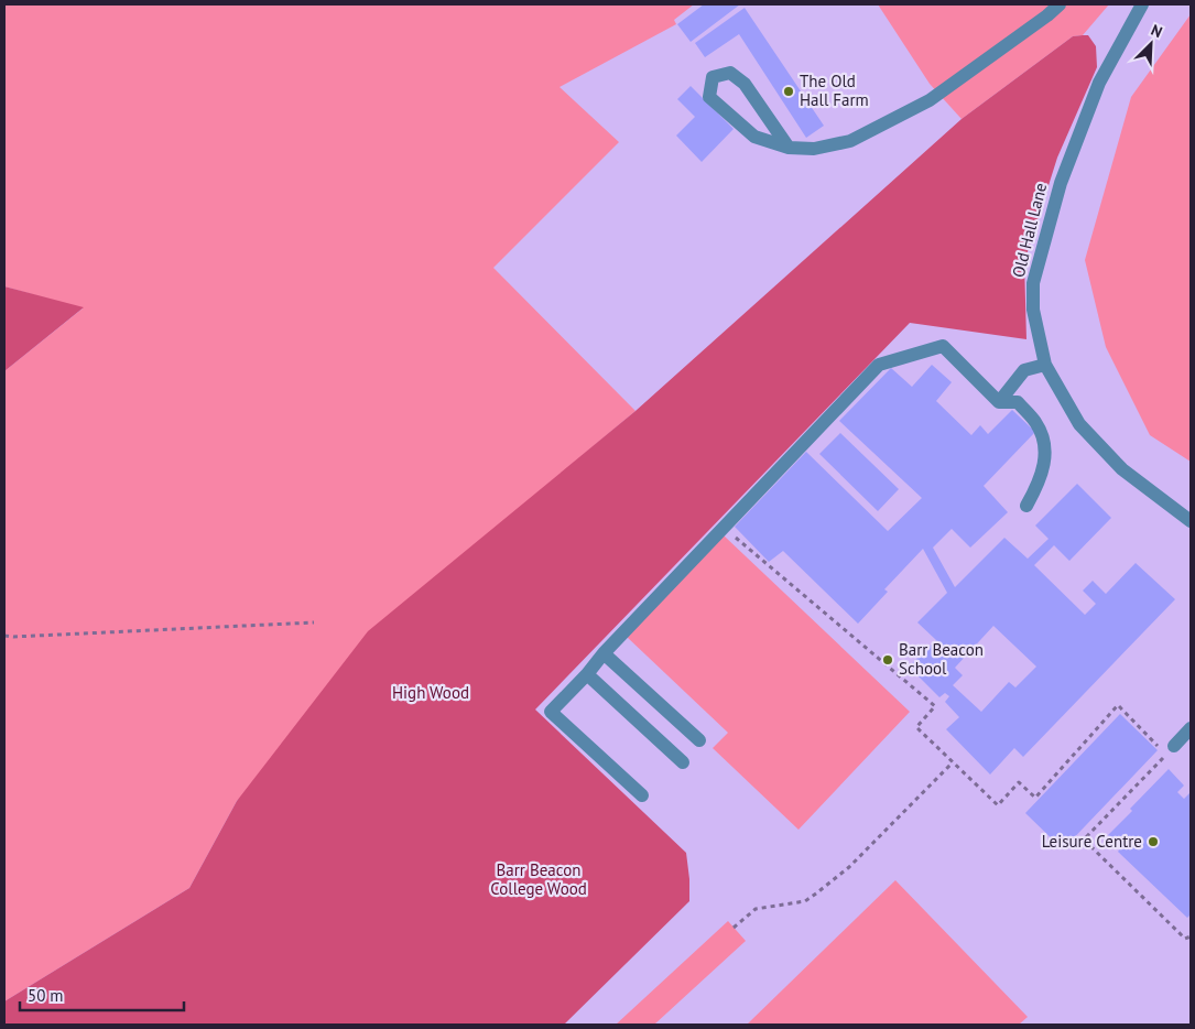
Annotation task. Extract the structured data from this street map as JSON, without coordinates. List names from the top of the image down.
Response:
{
  "streets": {
    "street": ["Old Hall Lane"]
  },
  "parks": ["High Wood", "Barr Beacon College Wood"],
  "places": ["The Old Hall Farm", "Barr Beacon School", "Leisure Centre"],
  "scale_bar": "50 m",
  "north": "top right"
}
